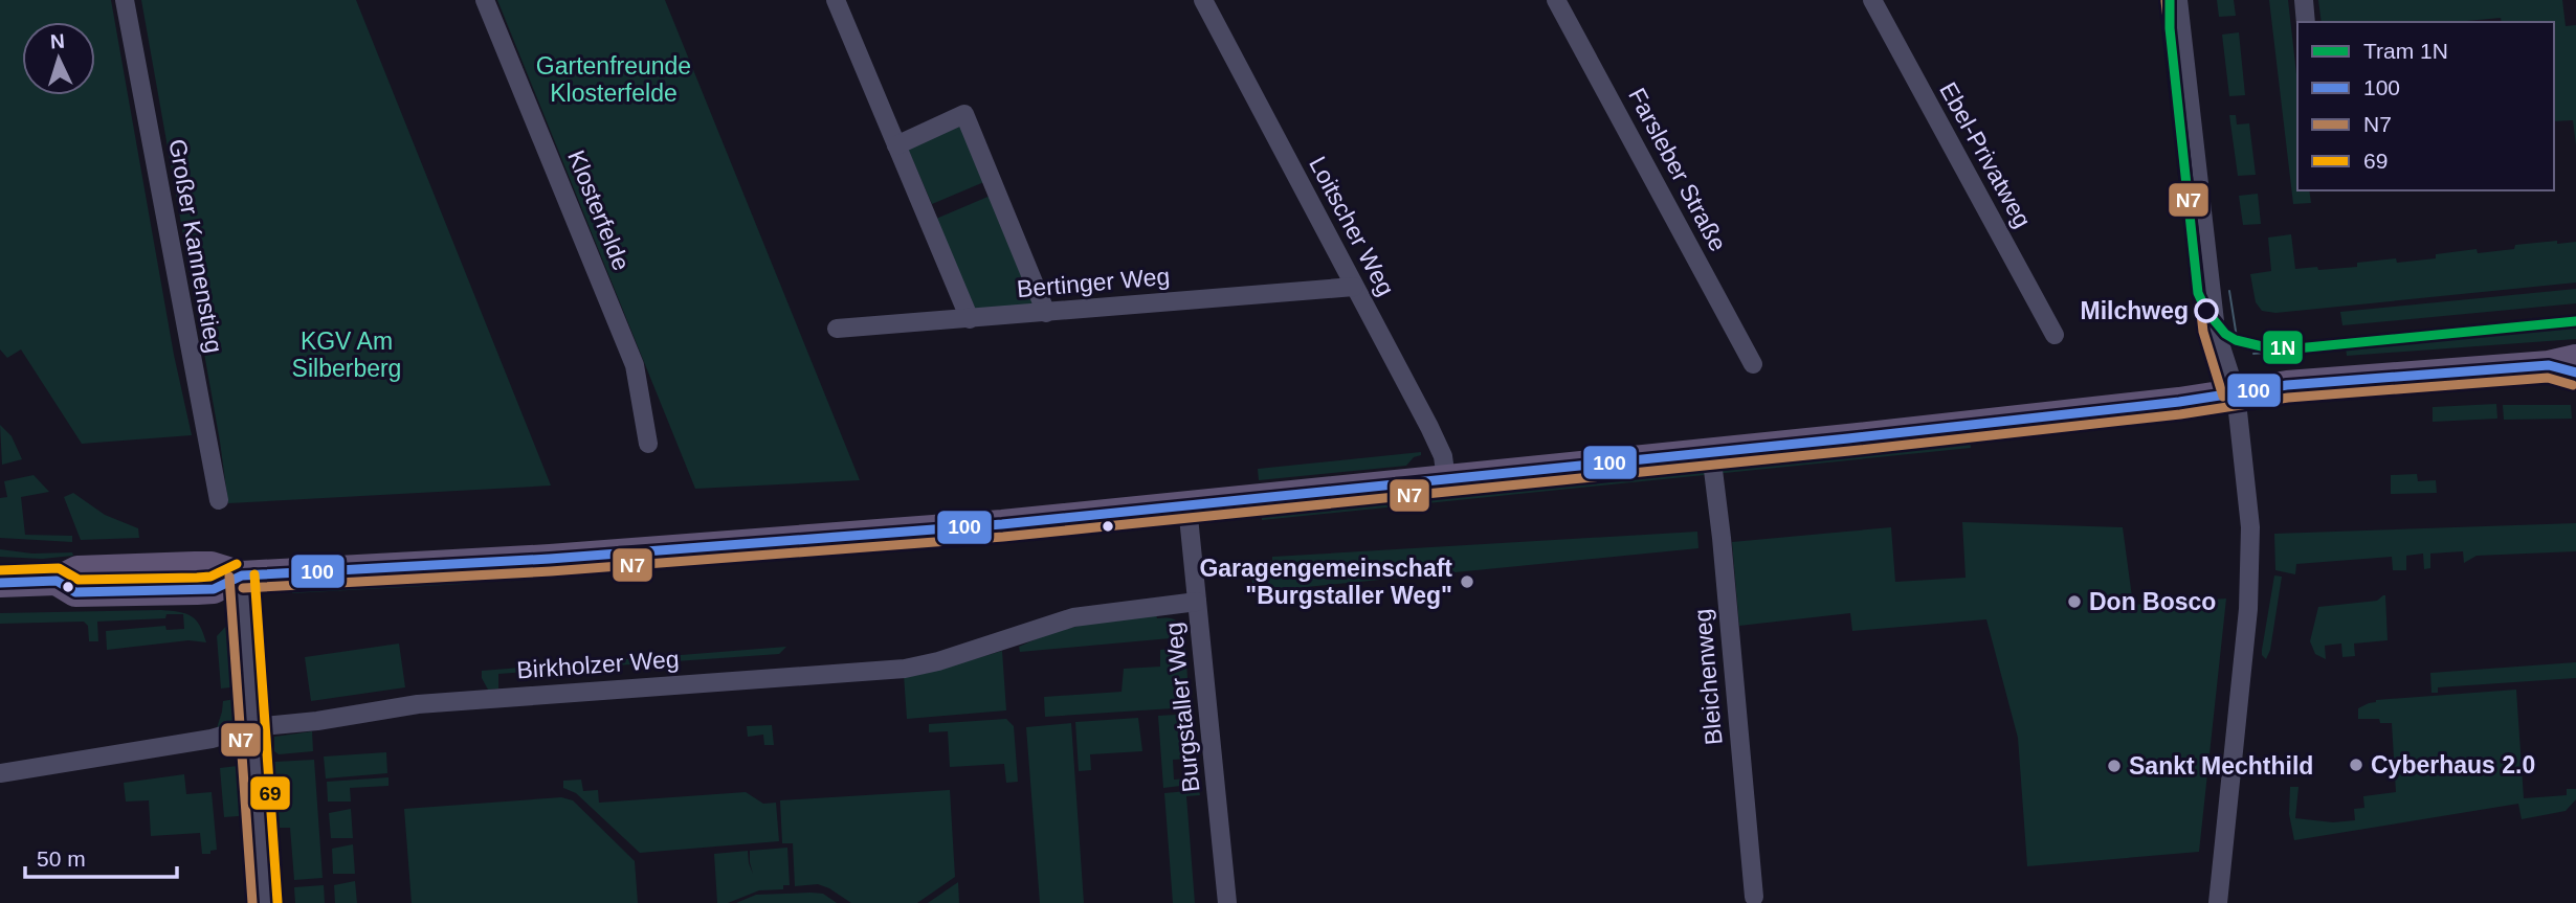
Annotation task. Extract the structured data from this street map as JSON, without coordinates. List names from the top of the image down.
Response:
{
  "streets": {
    "street": [
      "Ebel-Privatweg",
      "Farsleber Straße",
      "Klosterfelde",
      "Loitscher Weg",
      "Großer Kannenstieg",
      "Bertinger Weg",
      "Birkholzer Weg",
      "Bleichenweg",
      "Burgstaller Weg"
    ]
  },
  "crossings": [
    ["Loitscher Weg", "Bertinger Weg"],
    ["Birkholzer Weg", "Burgstaller Weg"]
  ],
  "parks": ["Gartenfreunde Klosterfelde", "KGV Am Silberberg"],
  "places": [
    "Milchweg",
    "Garagengemeinschaft \"Burgstaller Weg\"",
    "Don Bosco",
    "Cyberhaus 2.0",
    "Sankt Mechthild"
  ],
  "lines": [
    "tram line 1N",
    "transit line N7",
    "transit line 100",
    "transit line 69"
  ],
  "legend": [
    "Tram 1N",
    "100",
    "N7",
    "69"
  ],
  "scale_bar": "50 m",
  "north": "top"
}
